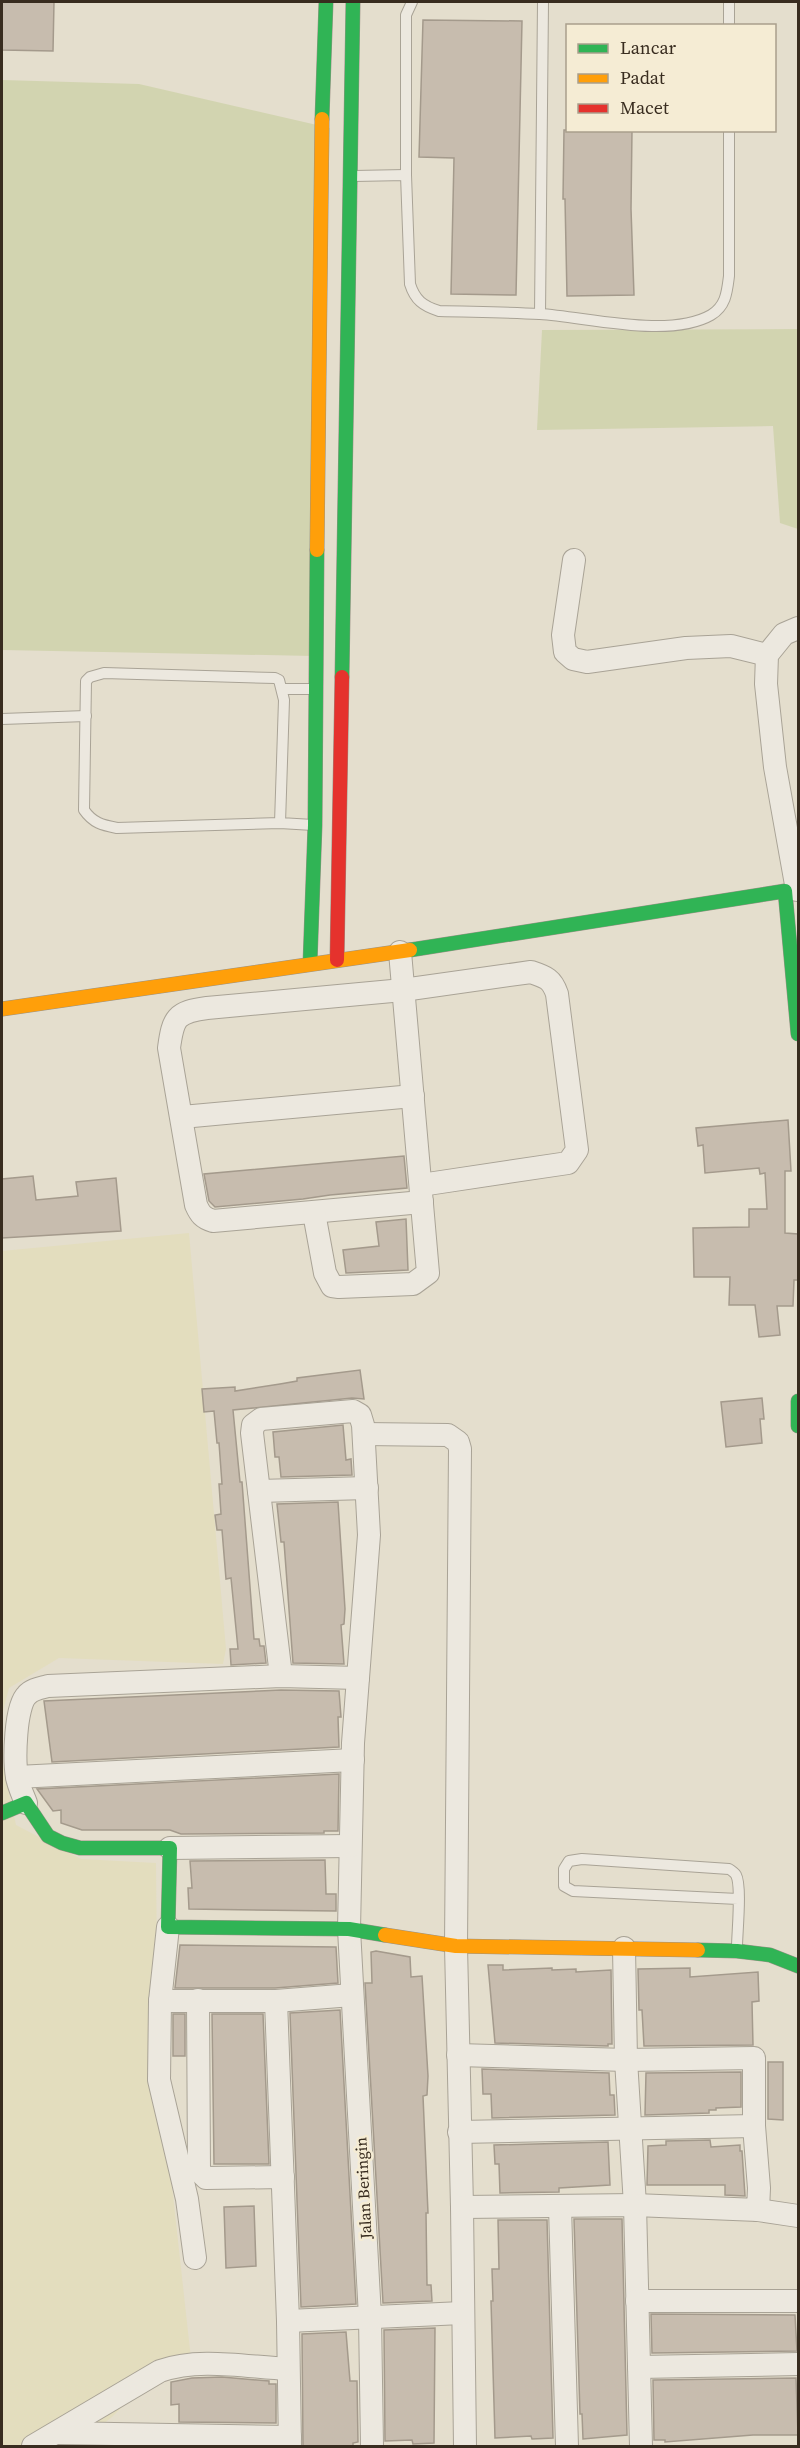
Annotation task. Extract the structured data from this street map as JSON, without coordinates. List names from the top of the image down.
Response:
{
  "streets": {
    "street": ["Jalan Beringin"]
  },
  "legend": ["Lancar", "Padat", "Macet"]
}
